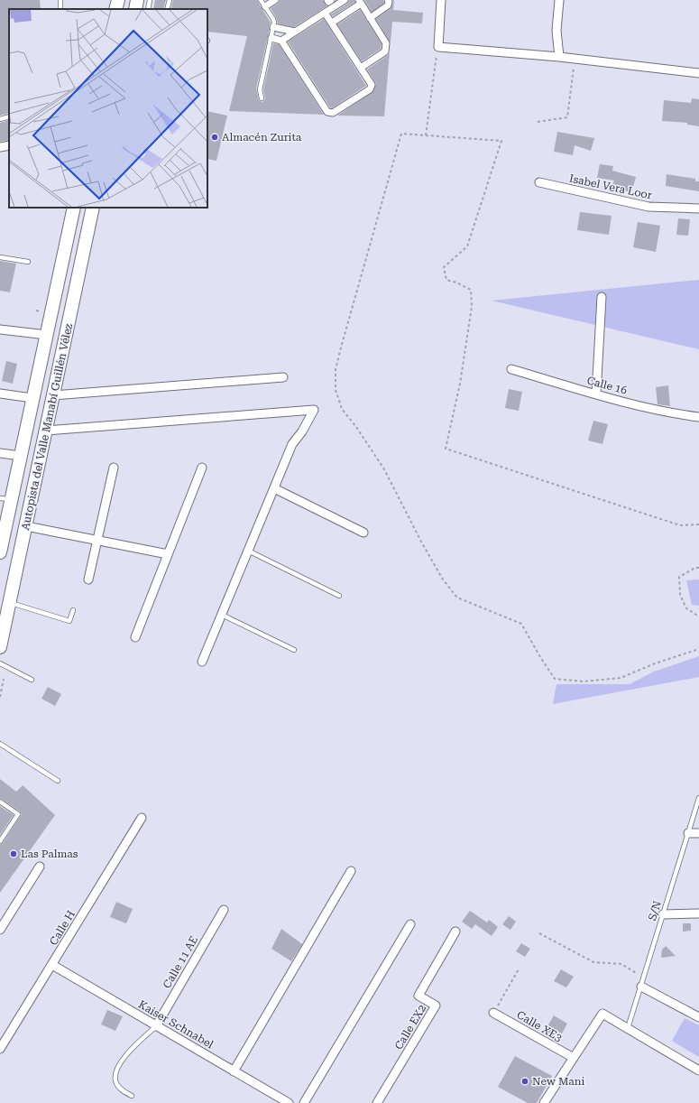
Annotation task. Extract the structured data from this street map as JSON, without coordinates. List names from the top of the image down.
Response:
{
  "streets": {
    "main road": ["Autopista del Valle Manabí Guillén Vélez"],
    "street": [
      "Isabel Vera Loor",
      "Calle 16",
      "Calle H",
      "Calle 11 AE",
      "Kaiser Schnabel",
      "Calle XE3",
      "Calle EX2"
    ],
    "lane": ["S/N"]
  },
  "crossings": [
    ["Calle H", "Kaiser Schnabel"],
    ["Calle 11 AE", "Kaiser Schnabel"]
  ],
  "places": ["Almacén Zurita", "Las Palmas", "New Mani"]
}
